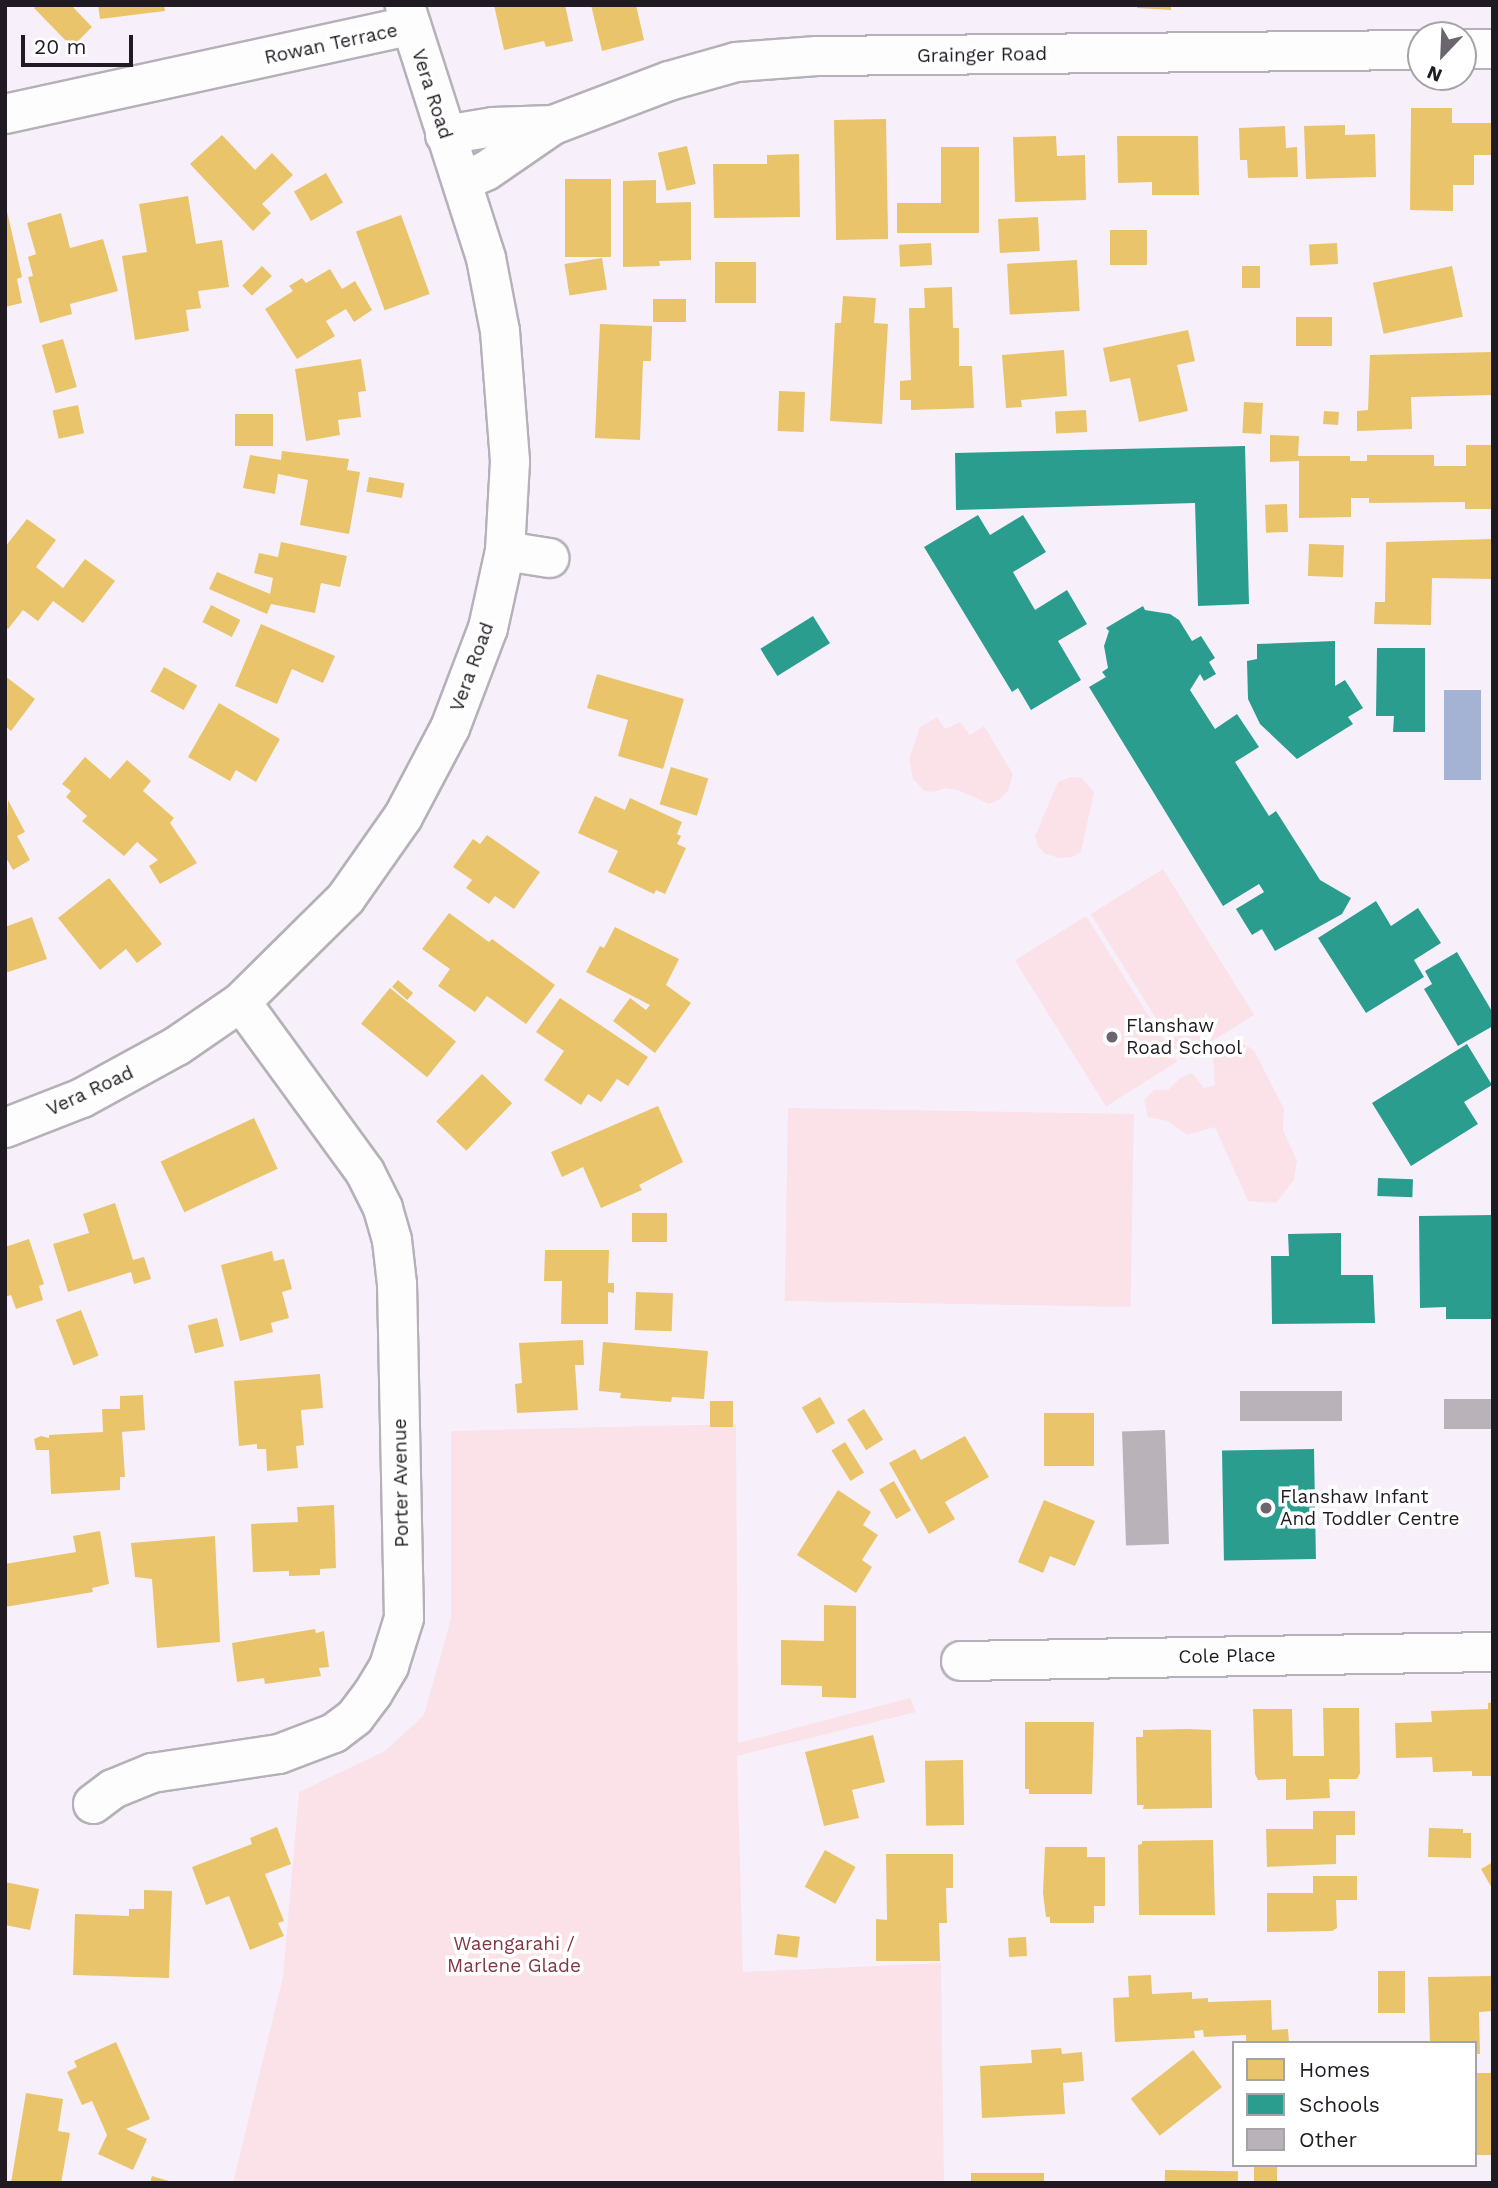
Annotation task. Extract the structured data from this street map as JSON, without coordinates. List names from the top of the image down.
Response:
{
  "streets": {
    "street": [
      "Rowan Terrace",
      "Grainger Road",
      "Vera Road",
      "Porter Avenue",
      "Cole Place"
    ]
  },
  "crossings": [
    ["Rowan Terrace", "Vera Road"],
    ["Grainger Road", "Vera Road"],
    ["Vera Road", "Porter Avenue"]
  ],
  "parks": ["Waengarahi / Marlene Glade"],
  "places": ["Flanshaw Road School", "Flanshaw Infant And Toddler Centre"],
  "legend": ["Homes", "Schools", "Other"],
  "scale_bar": "20 m",
  "north": "bottom left"
}
